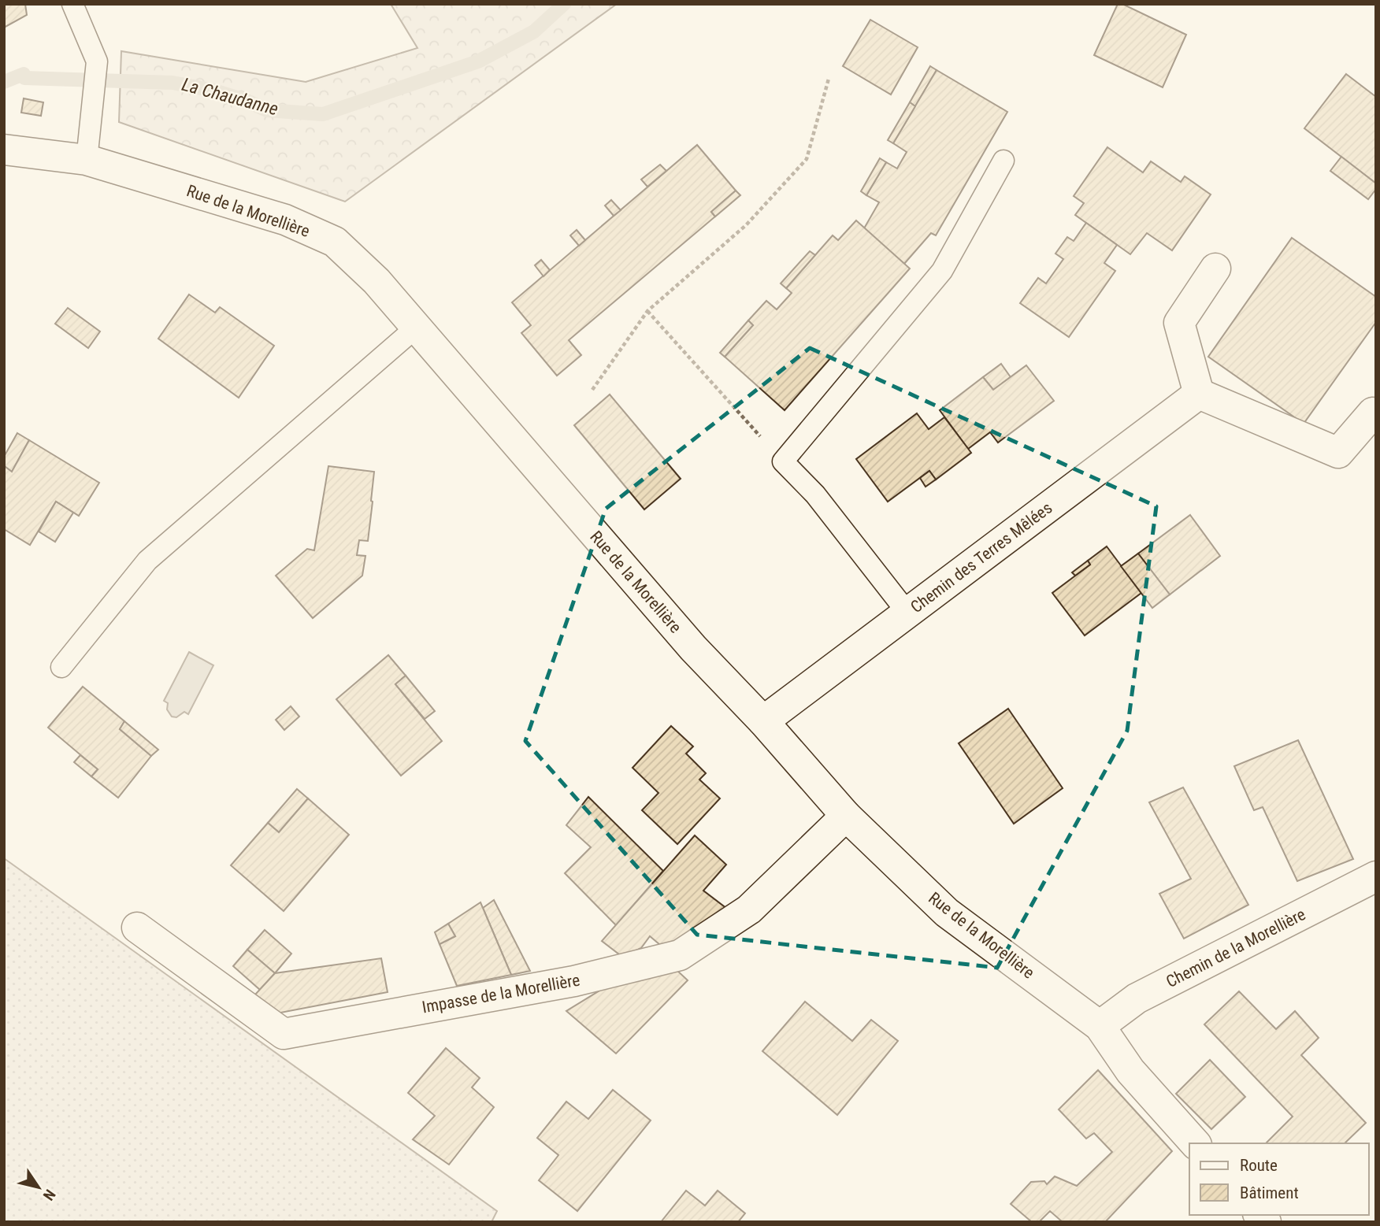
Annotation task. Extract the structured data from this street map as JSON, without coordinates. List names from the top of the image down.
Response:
{
  "streets": {
    "street": [
      "Rue de la Morellière",
      "Chemin des Terres Mêlées",
      "Chemin de la Morellière",
      "Impasse de la Morellière"
    ]
  },
  "crossings": [
    ["Rue de la Morellière", "Chemin des Terres Mêlées"],
    ["Rue de la Morellière", "Chemin de la Morellière"],
    ["Rue de la Morellière", "Impasse de la Morellière"]
  ],
  "water": ["La Chaudanne"],
  "legend": ["Route", "Bâtiment"],
  "north": "bottom right"
}
